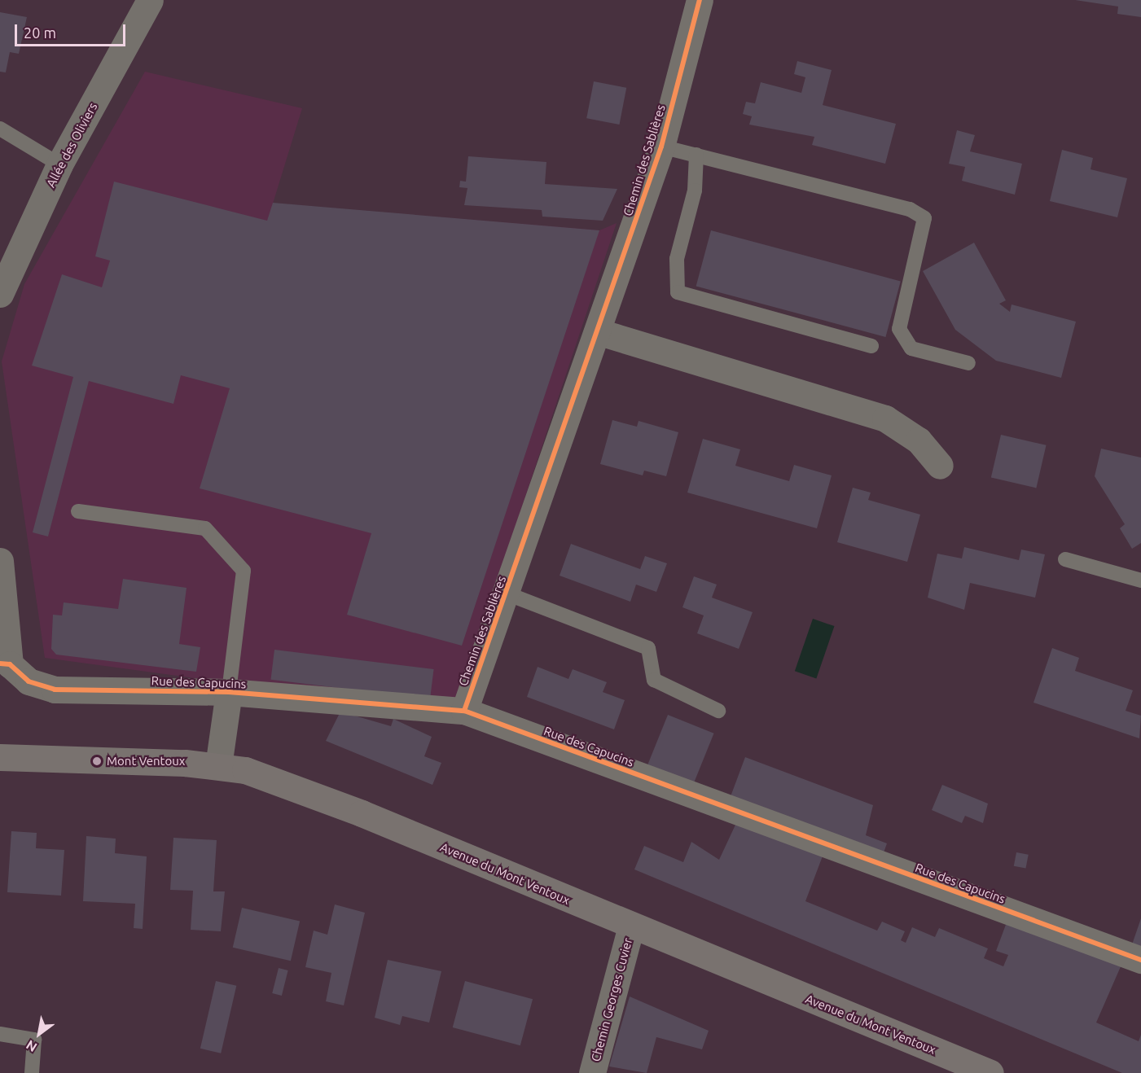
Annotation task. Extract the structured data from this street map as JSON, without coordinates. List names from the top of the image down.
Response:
{
  "streets": {
    "main road": ["Avenue du Mont Ventoux"],
    "street": [
      "Allée des Oliviers",
      "Chemin des Sablières",
      "Rue des Capucins",
      "Chemin Georges Cuvier"
    ]
  },
  "crossings": [
    ["Chemin des Sablières", "Rue des Capucins"],
    ["Avenue du Mont Ventoux", "Chemin Georges Cuvier"]
  ],
  "places": ["Mont Ventoux"],
  "scale_bar": "20 m",
  "north": "bottom left"
}
